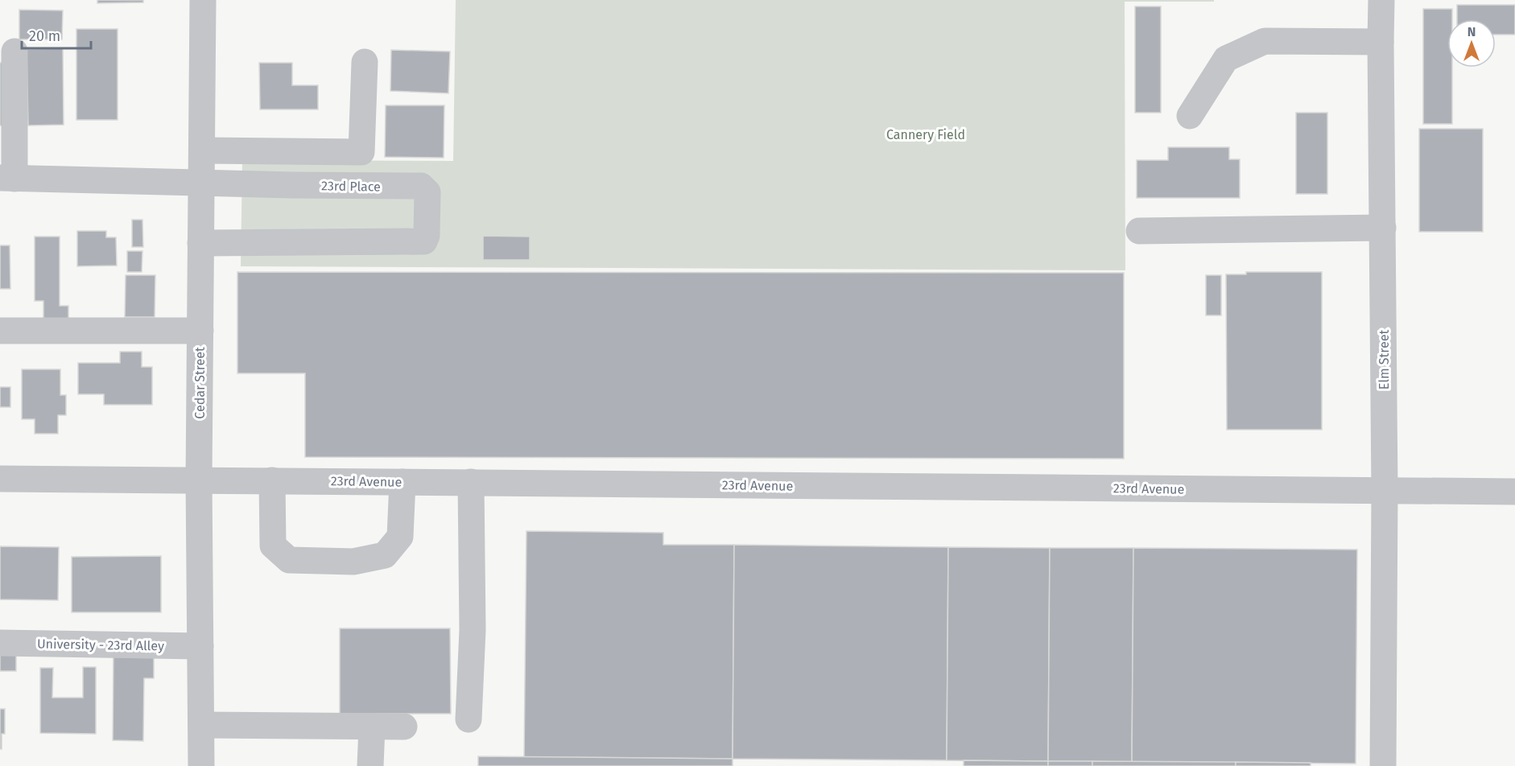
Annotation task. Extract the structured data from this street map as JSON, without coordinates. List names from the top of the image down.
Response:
{
  "streets": {
    "street": [
      "23rd Place",
      "Elm Street",
      "Cedar Street",
      "23rd Avenue",
      "University - 23rd Alley"
    ]
  },
  "crossings": [
    ["23rd Place", "Cedar Street"],
    ["Elm Street", "23rd Avenue"],
    ["Cedar Street", "23rd Avenue"],
    ["Cedar Street", "University - 23rd Alley"]
  ],
  "parks": ["Cannery Field"],
  "scale_bar": "20 m",
  "north": "top"
}
